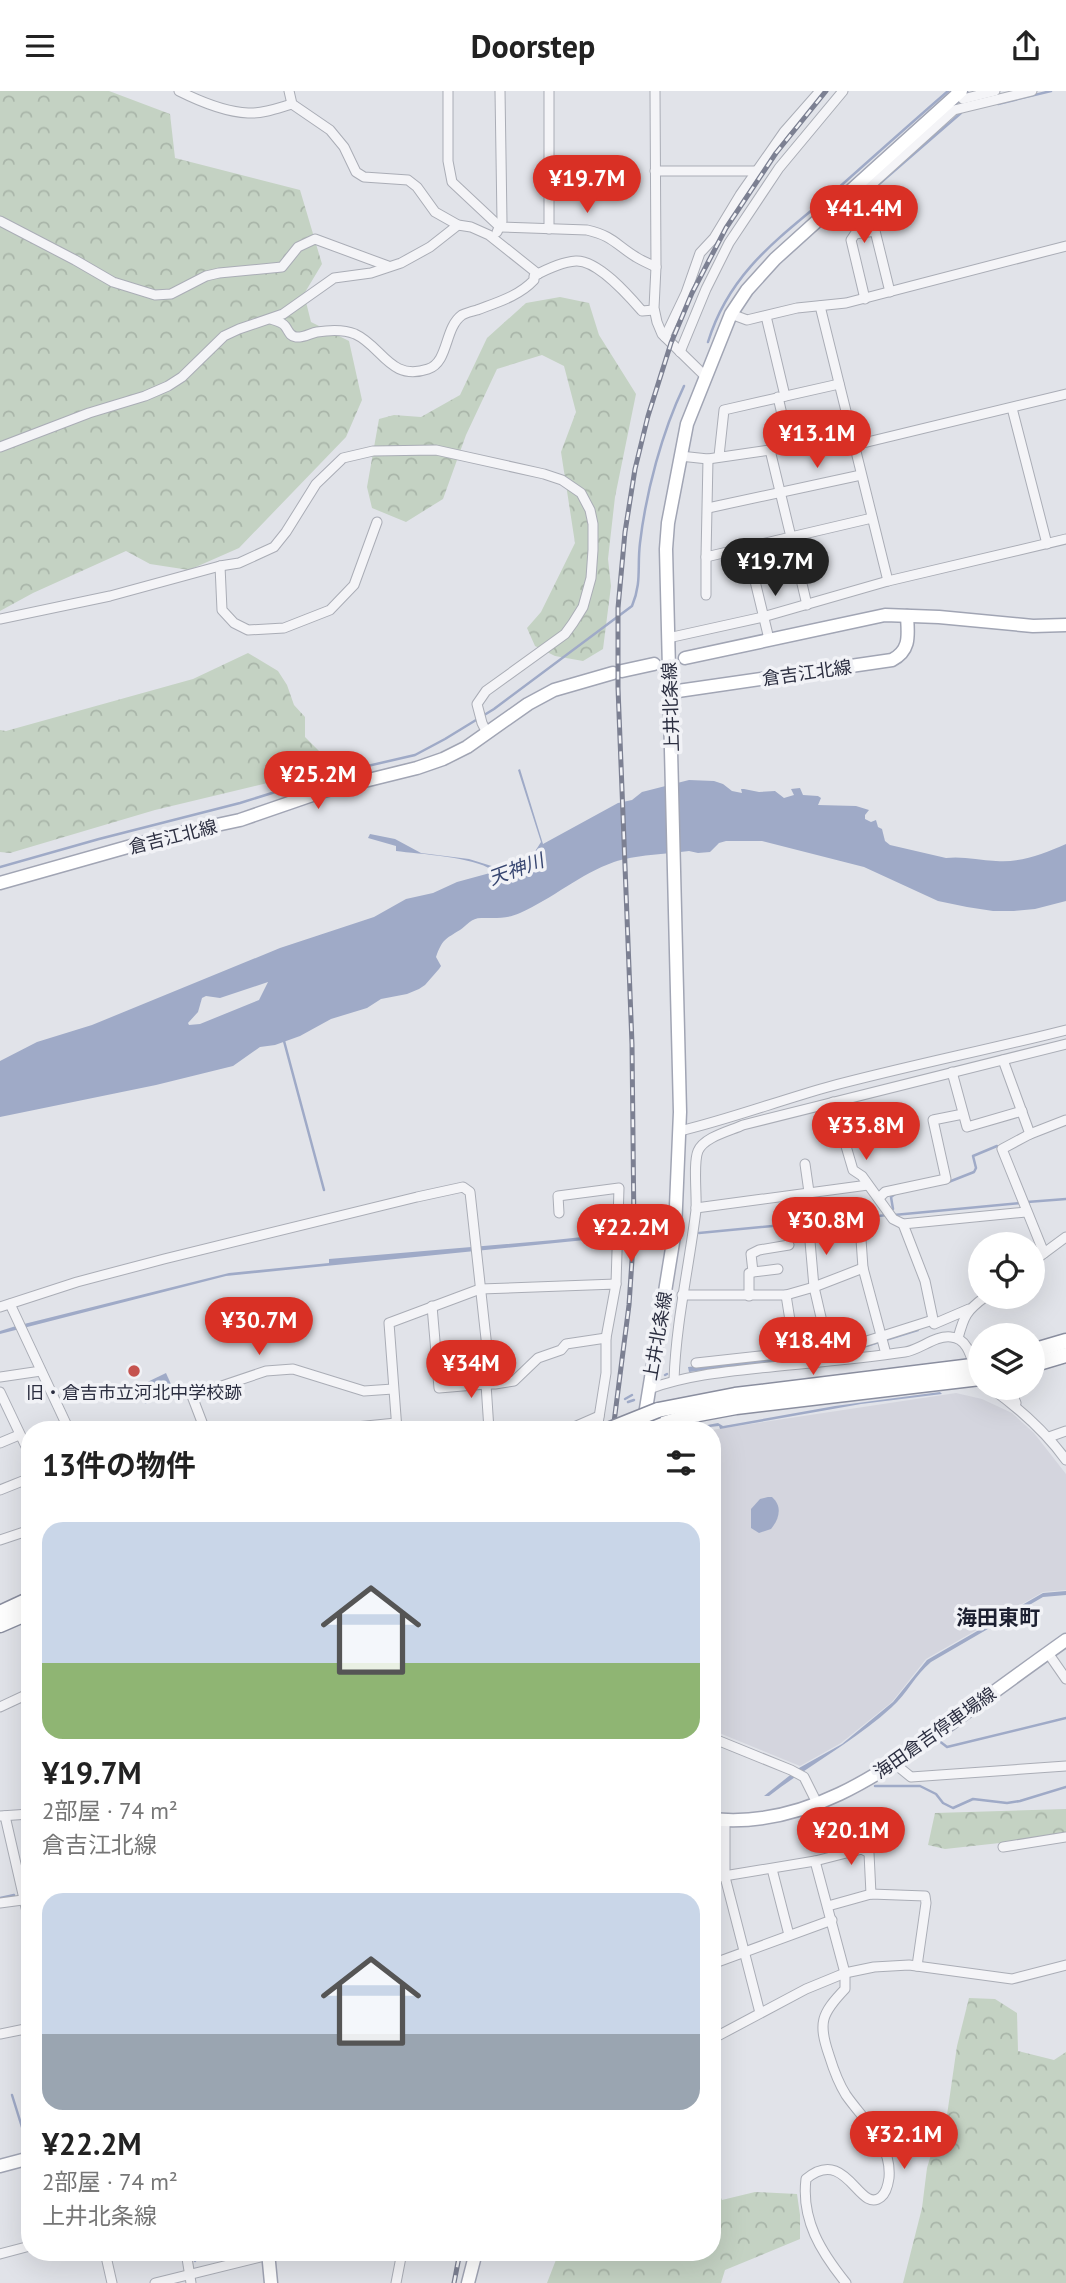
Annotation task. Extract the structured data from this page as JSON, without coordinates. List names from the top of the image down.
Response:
{
  "streets": {
    "main road": ["倉吉江北線", "上井北条線", "海田倉吉停車場線"]
  },
  "crossings": [
    ["倉吉江北線", "上井北条線"]
  ],
  "districts": ["海田東町"],
  "water": ["天神川"],
  "places": ["旧・倉吉市立河北中学校跡"],
  "page": {
    "header": "Doorstep",
    "price": [
      "¥19.7M",
      "¥41.4M",
      "¥13.1M",
      "¥19.7M",
      "¥25.2M",
      "¥33.8M",
      "¥30.8M",
      "¥22.2M",
      "¥30.7M",
      "¥18.4M",
      "¥34M",
      "¥20.1M",
      "¥32.1M"
    ],
    "heading": "13件の物件",
    "list": [
      {
        "name": "¥19.7M",
        "note": "2部屋 · 74 m² · 倉吉江北線"
      },
      {
        "name": "¥22.2M",
        "note": "2部屋 · 74 m² · 上井北条線"
      }
    ]
  }
}
